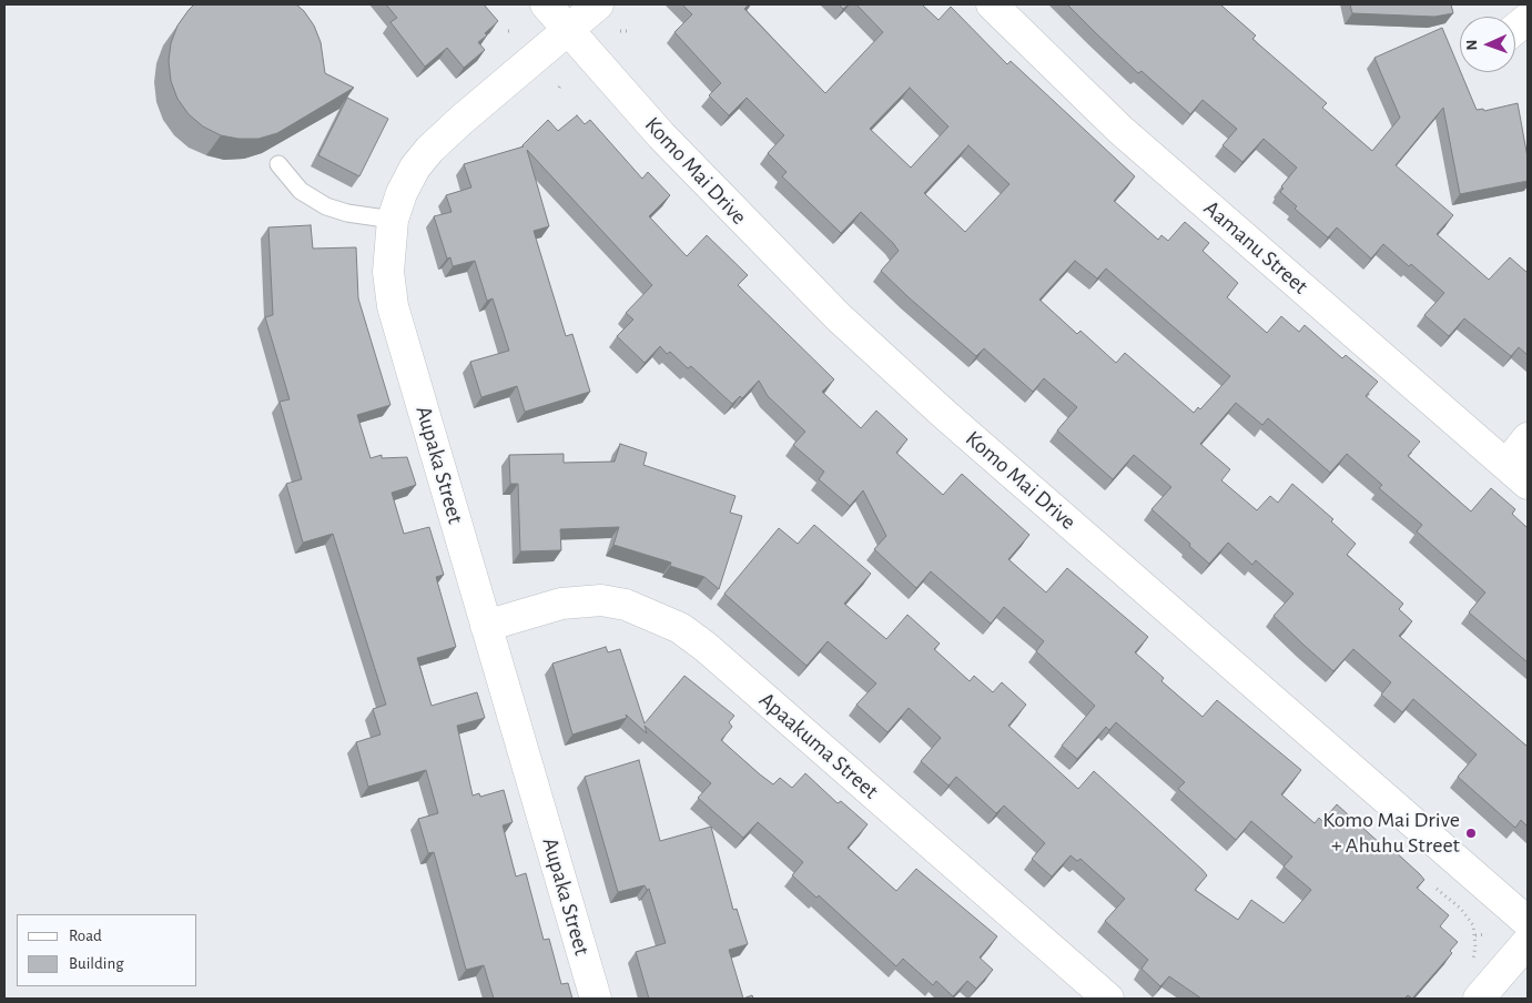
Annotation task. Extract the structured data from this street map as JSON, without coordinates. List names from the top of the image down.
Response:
{
  "streets": {
    "street": [
      "Komo Mai Drive",
      "Aamanu Street",
      "Aupaka Street",
      "Apaakuma Street"
    ]
  },
  "crossings": [
    ["Komo Mai Drive", "Aupaka Street"],
    ["Aupaka Street", "Apaakuma Street"]
  ],
  "places": ["Komo Mai Drive + Ahuhu Street"],
  "legend": ["Road", "Building"],
  "north": "left"
}
